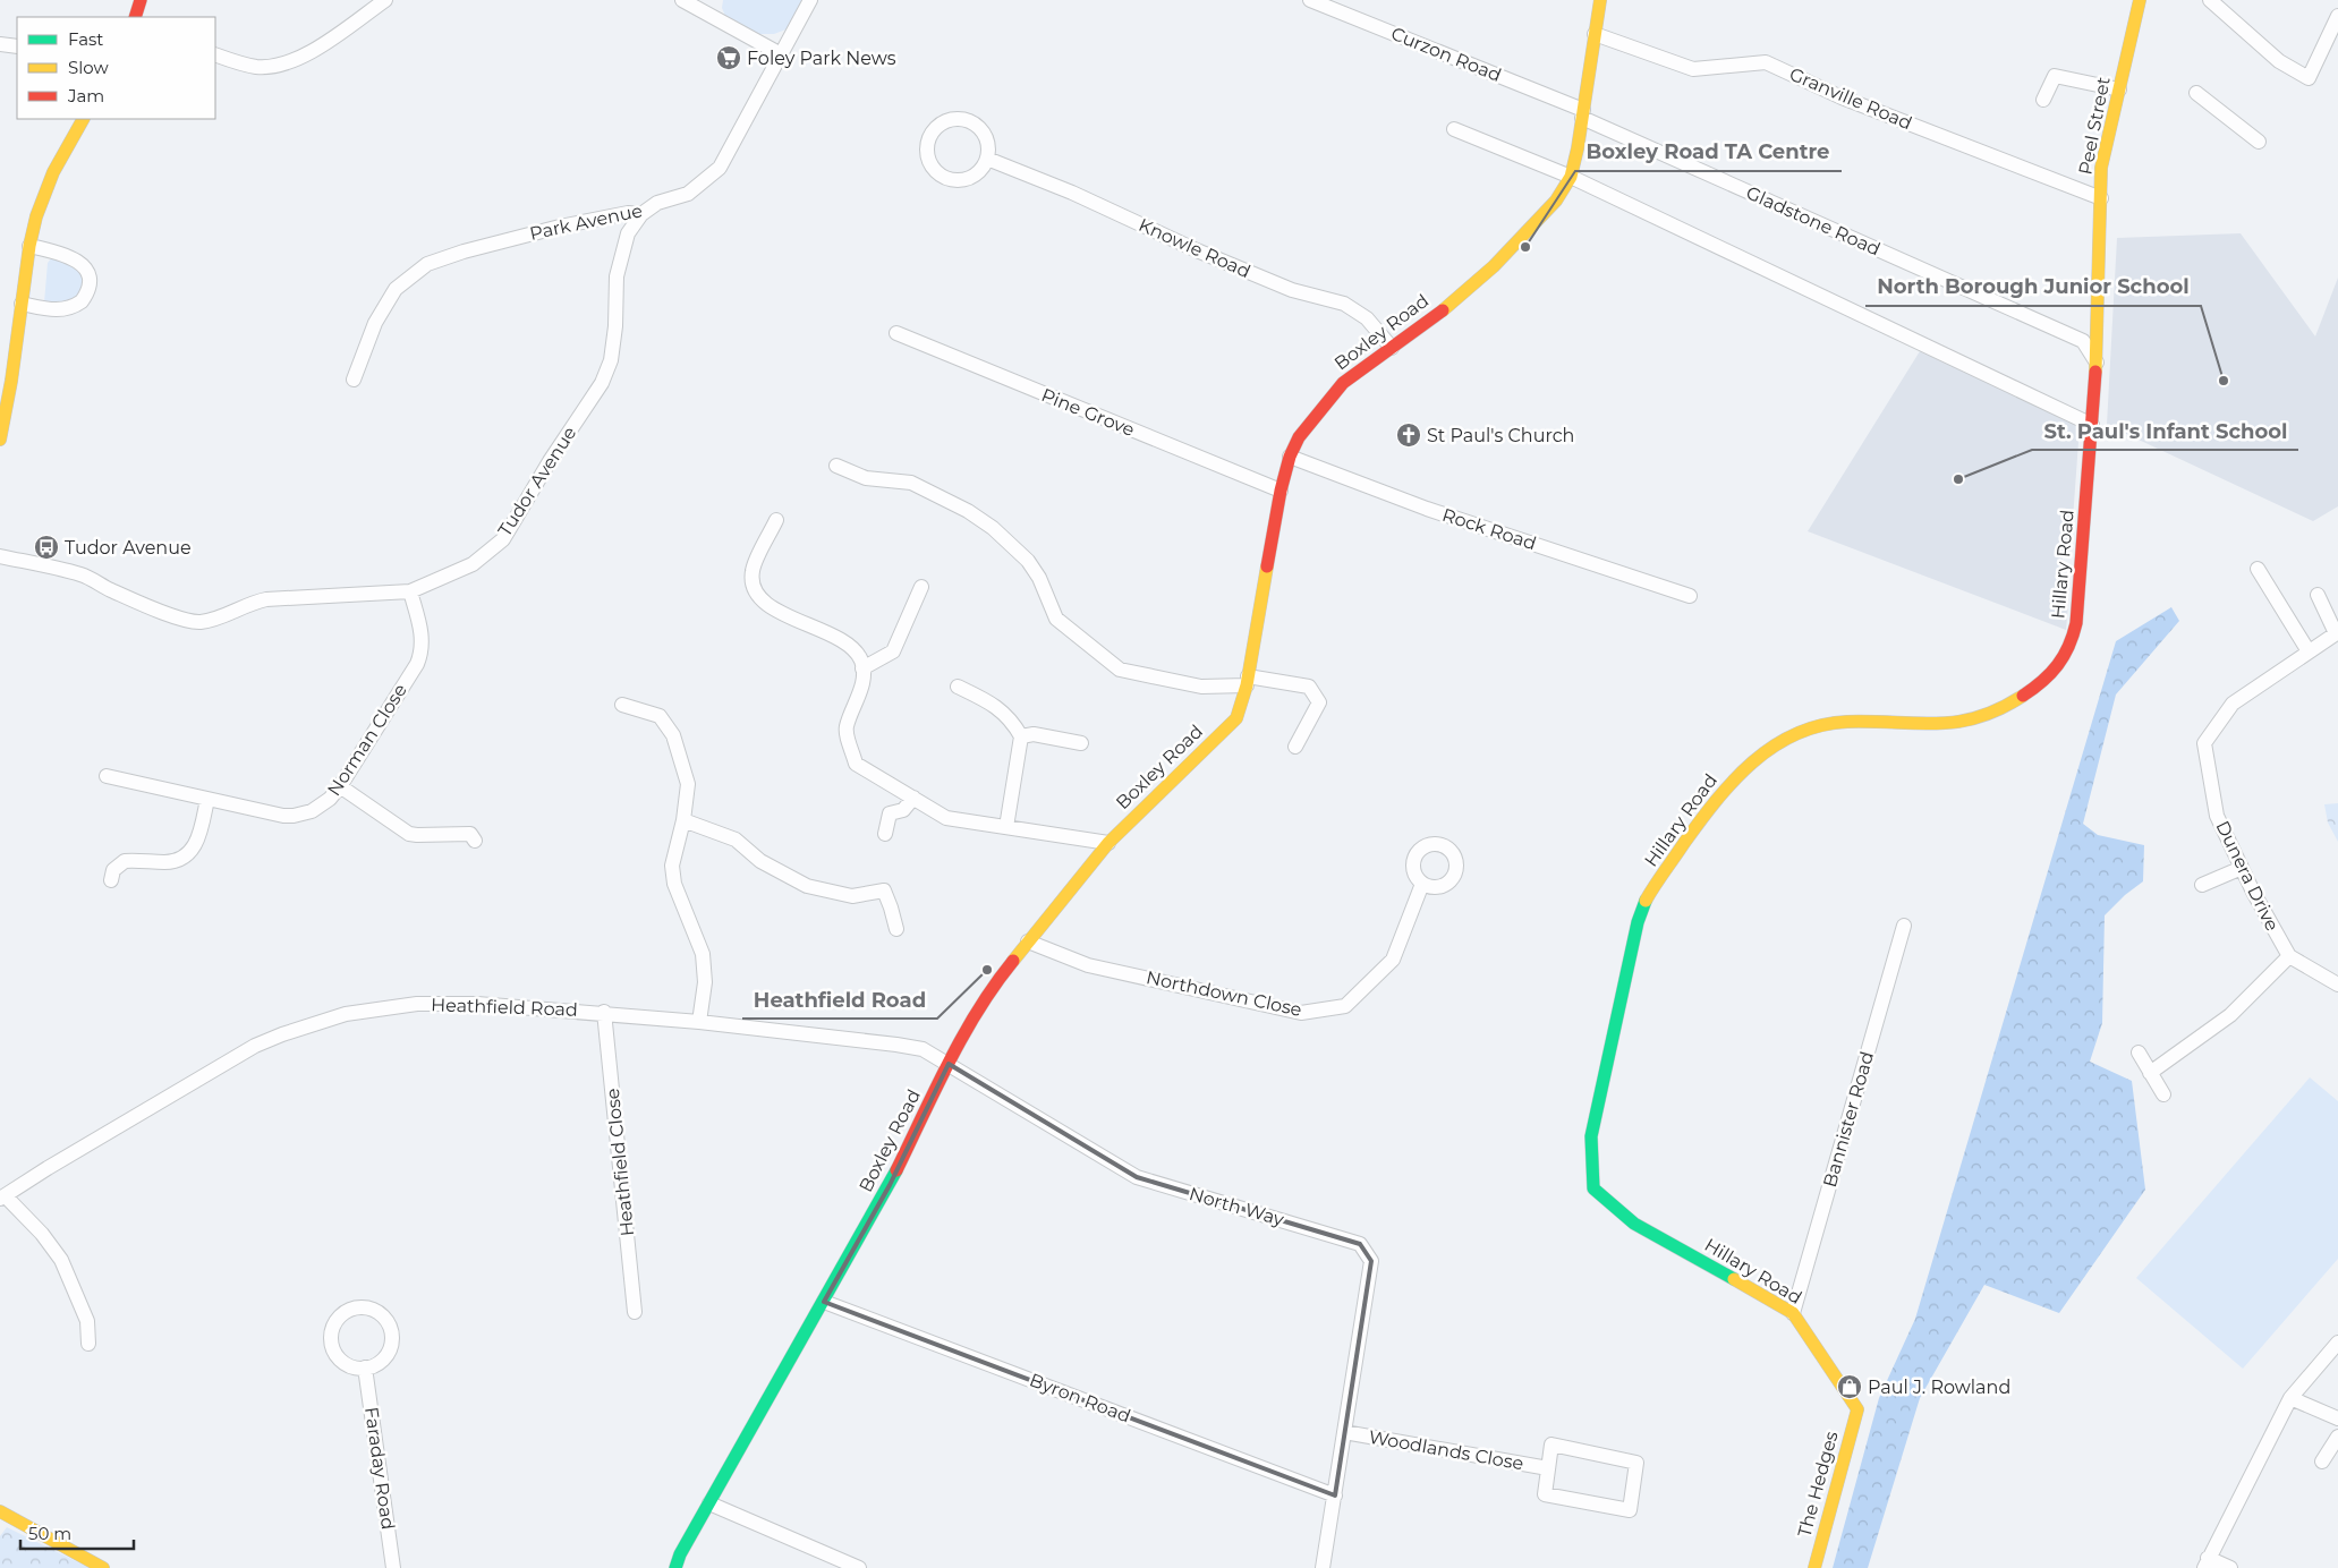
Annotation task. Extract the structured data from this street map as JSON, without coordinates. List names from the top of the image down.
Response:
{
  "streets": {
    "main road": [
      "Peel Street",
      "Boxley Road",
      "Hillary Road",
      "The Hedges"
    ],
    "street": [
      "Curzon Road",
      "Granville Road",
      "Gladstone Road",
      "Park Avenue",
      "Knowle Road",
      "Pine Grove",
      "Tudor Avenue",
      "Rock Road",
      "Norman Close",
      "Dunera Drive",
      "Northdown Close",
      "Heathfield Road",
      "Bannister Road",
      "Heathfield Close",
      "North Way",
      "Byron Road",
      "Woodlands Close",
      "Faraday Road"
    ]
  },
  "crossings": [
    ["Curzon Road", "Gladstone Road"],
    ["Curzon Road", "Boxley Road"],
    ["Granville Road", "Peel Street"],
    ["Granville Road", "Boxley Road"],
    ["Peel Street", "Gladstone Road"],
    ["Peel Street", "Hillary Road"],
    ["Gladstone Road", "Boxley Road"],
    ["Gladstone Road", "Hillary Road"],
    ["Park Avenue", "Tudor Avenue"],
    ["Knowle Road", "Boxley Road"],
    ["Boxley Road", "Pine Grove"],
    ["Boxley Road", "Rock Road"],
    ["Boxley Road", "Northdown Close"],
    ["Boxley Road", "Heathfield Road"],
    ["Boxley Road", "North Way"],
    ["Boxley Road", "Byron Road"],
    ["Tudor Avenue", "Norman Close"],
    ["Hillary Road", "Bannister Road"],
    ["Hillary Road", "The Hedges"],
    ["Heathfield Road", "Heathfield Close"],
    ["Heathfield Road", "North Way"],
    ["North Way", "Byron Road"],
    ["North Way", "Woodlands Close"]
  ],
  "places": {
    "supermarket": ["Foley Park News"],
    "other": [
      "Boxley Road TA Centre",
      "North Borough Junior School",
      "St. Paul's Infant School",
      "Heathfield Road"
    ],
    "church": ["St Paul's Church"],
    "bus stop": ["Tudor Avenue"],
    "shop": ["Paul J. Rowland"]
  },
  "legend": ["Fast", "Slow", "Jam"],
  "scale_bar": "50 m"
}
